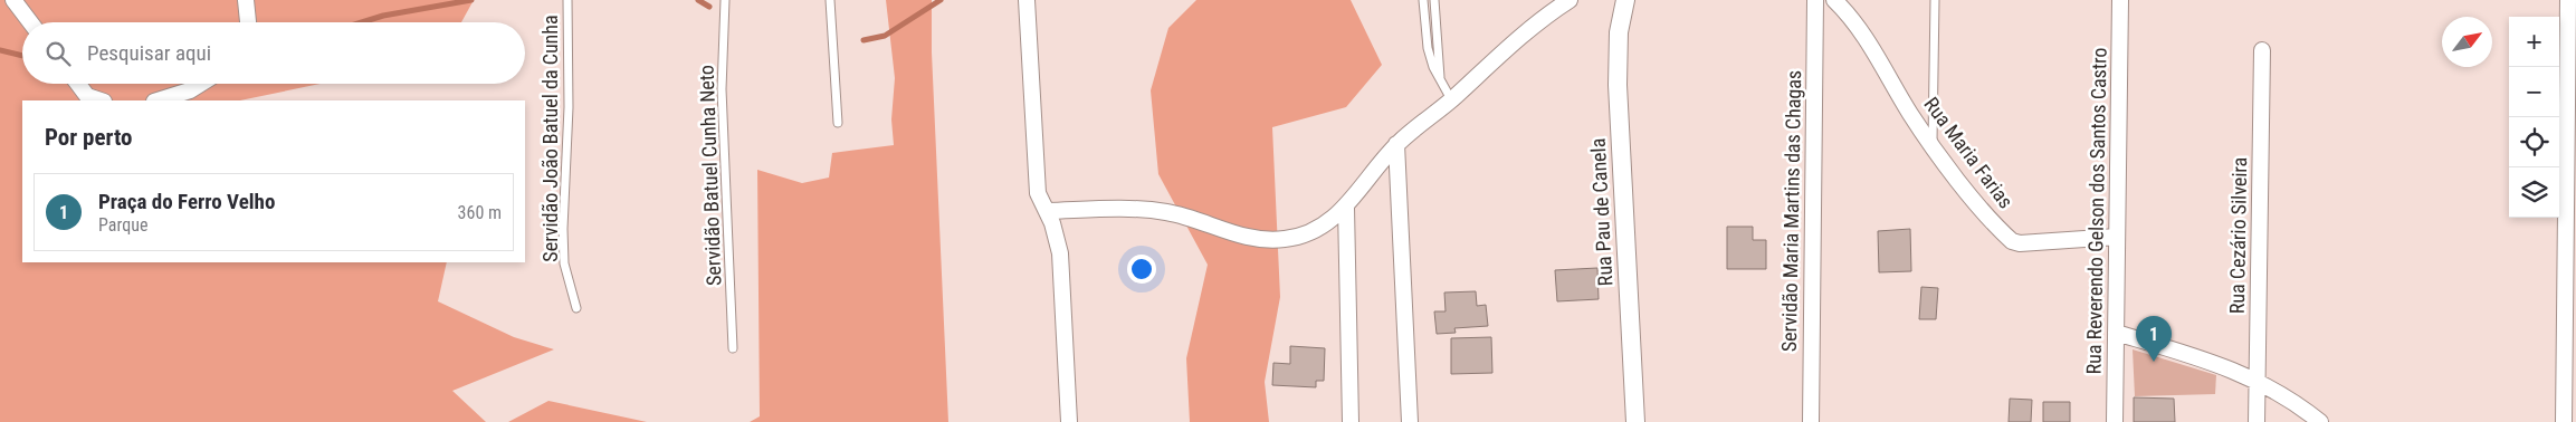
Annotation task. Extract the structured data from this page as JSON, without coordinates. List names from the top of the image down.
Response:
{
  "streets": {
    "street": [
      "Rua Maria Farias",
      "Servidão Maria Martins das Chagas",
      "Rua Reverendo Gelson dos Santos Castro",
      "Rua Pau de Canela",
      "Rua Cezário Silveira"
    ],
    "lane": ["Servidão João Batuel da Cunha", "Servidão Batuel Cunha Neto"]
  },
  "crossings": [
    ["Rua Maria Farias", "Rua Reverendo Gelson dos Santos Castro"]
  ],
  "north": "top right",
  "page": {
    "map_buttons": ["+", "−"],
    "search": "Pesquisar aqui",
    "heading": "Por perto",
    "list": [
      {
        "mark": "1",
        "name": "Praça do Ferro Velho",
        "note": "Parque",
        "value": "360 m"
      }
    ],
    "pins": "1"
  }
}
